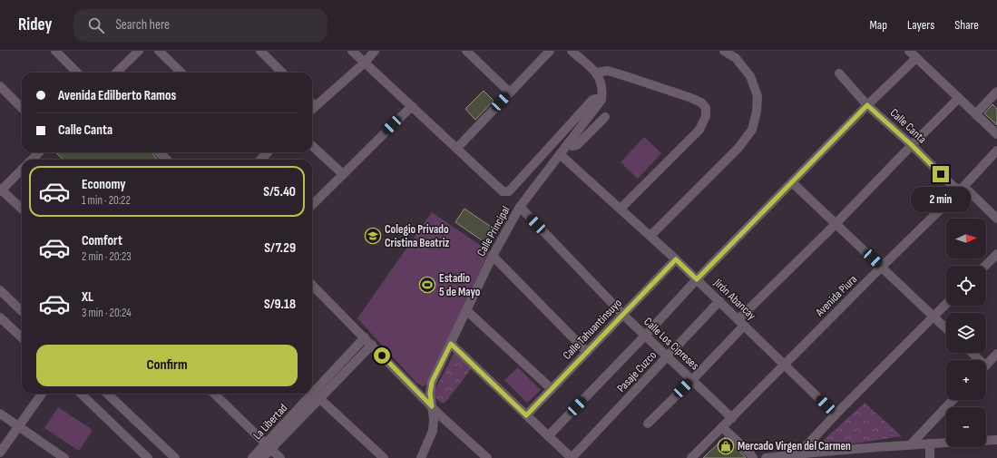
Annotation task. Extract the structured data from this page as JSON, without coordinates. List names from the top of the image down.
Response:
{
  "streets": {
    "street": [
      "Calle Canta",
      "Calle Principal",
      "Avenida Piura",
      "Jirón Abancay",
      "Calle Tahuantinsuyo",
      "Calle Los Cipreses",
      "Pasaje Cuzco",
      "La Libertad"
    ]
  },
  "crossings": [
    ["Calle Canta", "Avenida Piura"],
    ["Calle Principal", "Jirón Abancay"],
    ["Calle Principal", "Calle Los Cipreses"],
    ["Avenida Piura", "Jirón Abancay"],
    ["Avenida Piura", "Calle Los Cipreses"],
    ["Jirón Abancay", "Calle Tahuantinsuyo"],
    ["Jirón Abancay", "Pasaje Cuzco"],
    ["Calle Tahuantinsuyo", "Calle Los Cipreses"],
    ["Calle Los Cipreses", "Pasaje Cuzco"]
  ],
  "places": {
    "school or university": ["Colegio Privado Cristina Beatriz"],
    "sports": ["Estadio 5 de Mayo"],
    "shop": ["Mercado Virgen del Carmen"]
  },
  "north": "right",
  "page": {
    "header": "Ridey",
    "search": "Search here",
    "nav": ["Map", "Layers", "Share"],
    "banner": ["Avenida Edilberto Ramos", "Calle Canta"],
    "list": [
      {
        "name": "Economy",
        "note": "1 min · 20:22",
        "value": "S/5.40"
      },
      {
        "name": "Comfort",
        "note": "2 min · 20:23",
        "value": "S/7.29"
      },
      {
        "name": "XL",
        "note": "3 min · 20:24",
        "value": "S/9.18"
      }
    ],
    "bubble": "2 min",
    "map_buttons": ["+", "−"],
    "buttons": "Confirm"
  }
}
